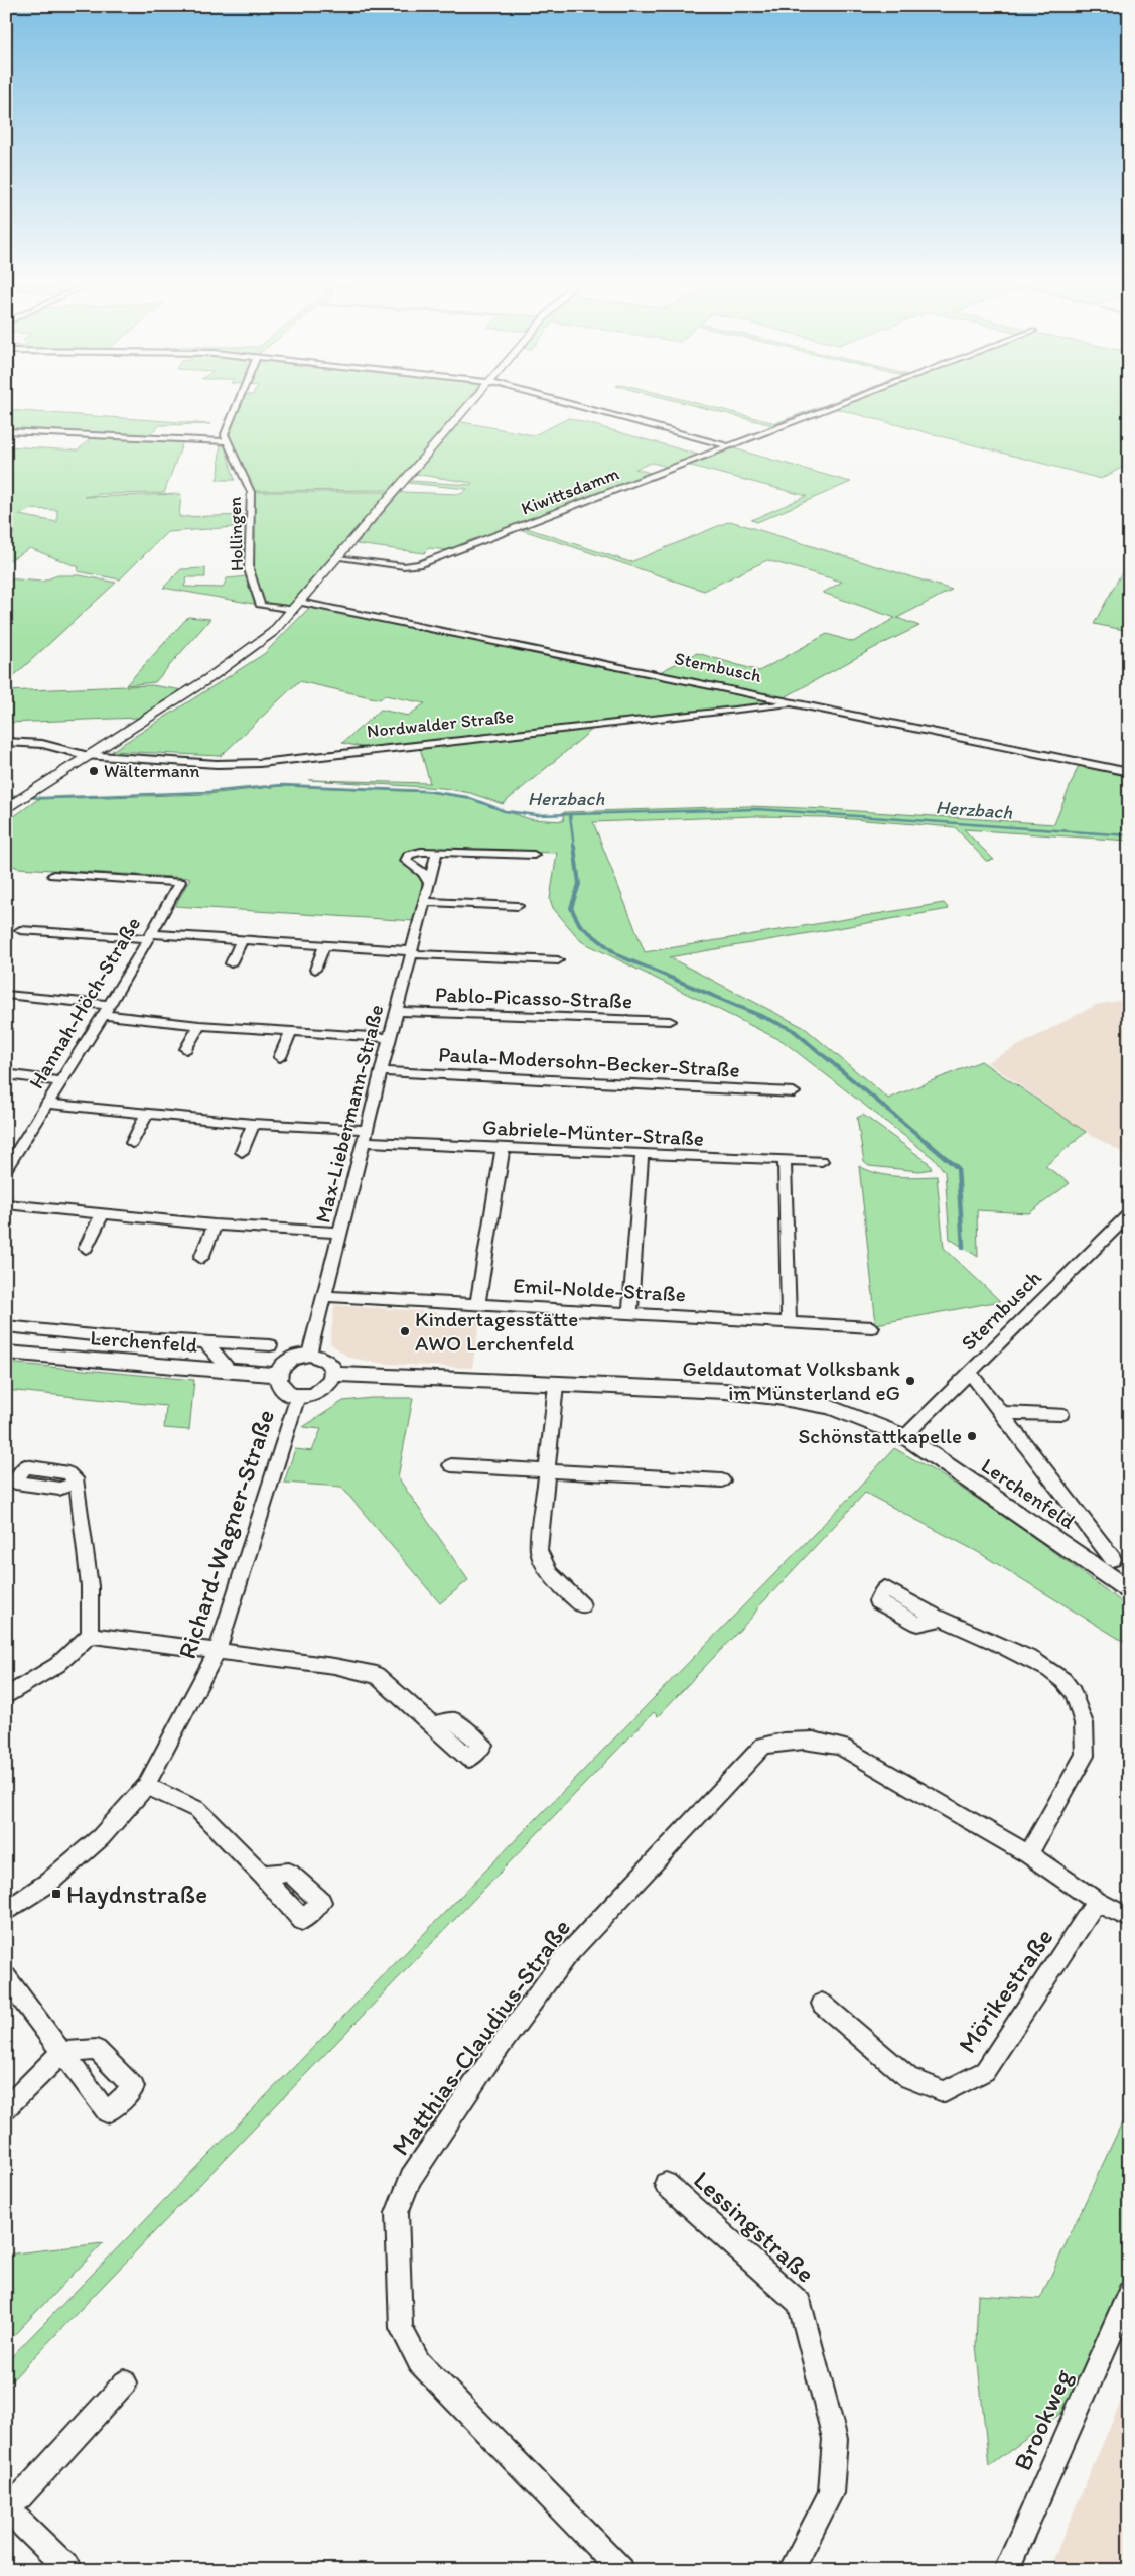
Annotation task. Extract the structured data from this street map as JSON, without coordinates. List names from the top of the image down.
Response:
{
  "streets": {
    "street": [
      "Kiwittsdamm",
      "Hollingen",
      "Sternbusch",
      "Nordwalder Straße",
      "Pablo-Picasso-Straße",
      "Hannah-Höch-Straße",
      "Paula-Modersohn-Becker-Straße",
      "Max-Liebermann-Straße",
      "Gabriele-Münter-Straße",
      "Emil-Nolde-Straße",
      "Lerchenfeld",
      "Richard-Wagner-Straße",
      "Mörikestraße",
      "Matthias-Claudius-Straße",
      "Lessingstraße",
      "Brookweg"
    ]
  },
  "crossings": [
    ["Hollingen", "Sternbusch"],
    ["Sternbusch", "Nordwalder Straße"],
    ["Sternbusch", "Lerchenfeld"],
    ["Pablo-Picasso-Straße", "Max-Liebermann-Straße"],
    ["Hannah-Höch-Straße", "Gabriele-Münter-Straße"],
    ["Paula-Modersohn-Becker-Straße", "Max-Liebermann-Straße"],
    ["Max-Liebermann-Straße", "Gabriele-Münter-Straße"],
    ["Max-Liebermann-Straße", "Emil-Nolde-Straße"],
    ["Max-Liebermann-Straße", "Lerchenfeld"],
    ["Max-Liebermann-Straße", "Richard-Wagner-Straße"],
    ["Lerchenfeld", "Richard-Wagner-Straße"],
    ["Mörikestraße", "Matthias-Claudius-Straße"]
  ],
  "water": ["Herzbach"],
  "places": {
    "other": [
      "Wältermann",
      "Kindertagesstätte AWO Lerchenfeld",
      "Geldautomat Volksbank im Münsterland eG",
      "Schönstattkapelle"
    ],
    "transit": ["Haydnstraße"]
  }
}
